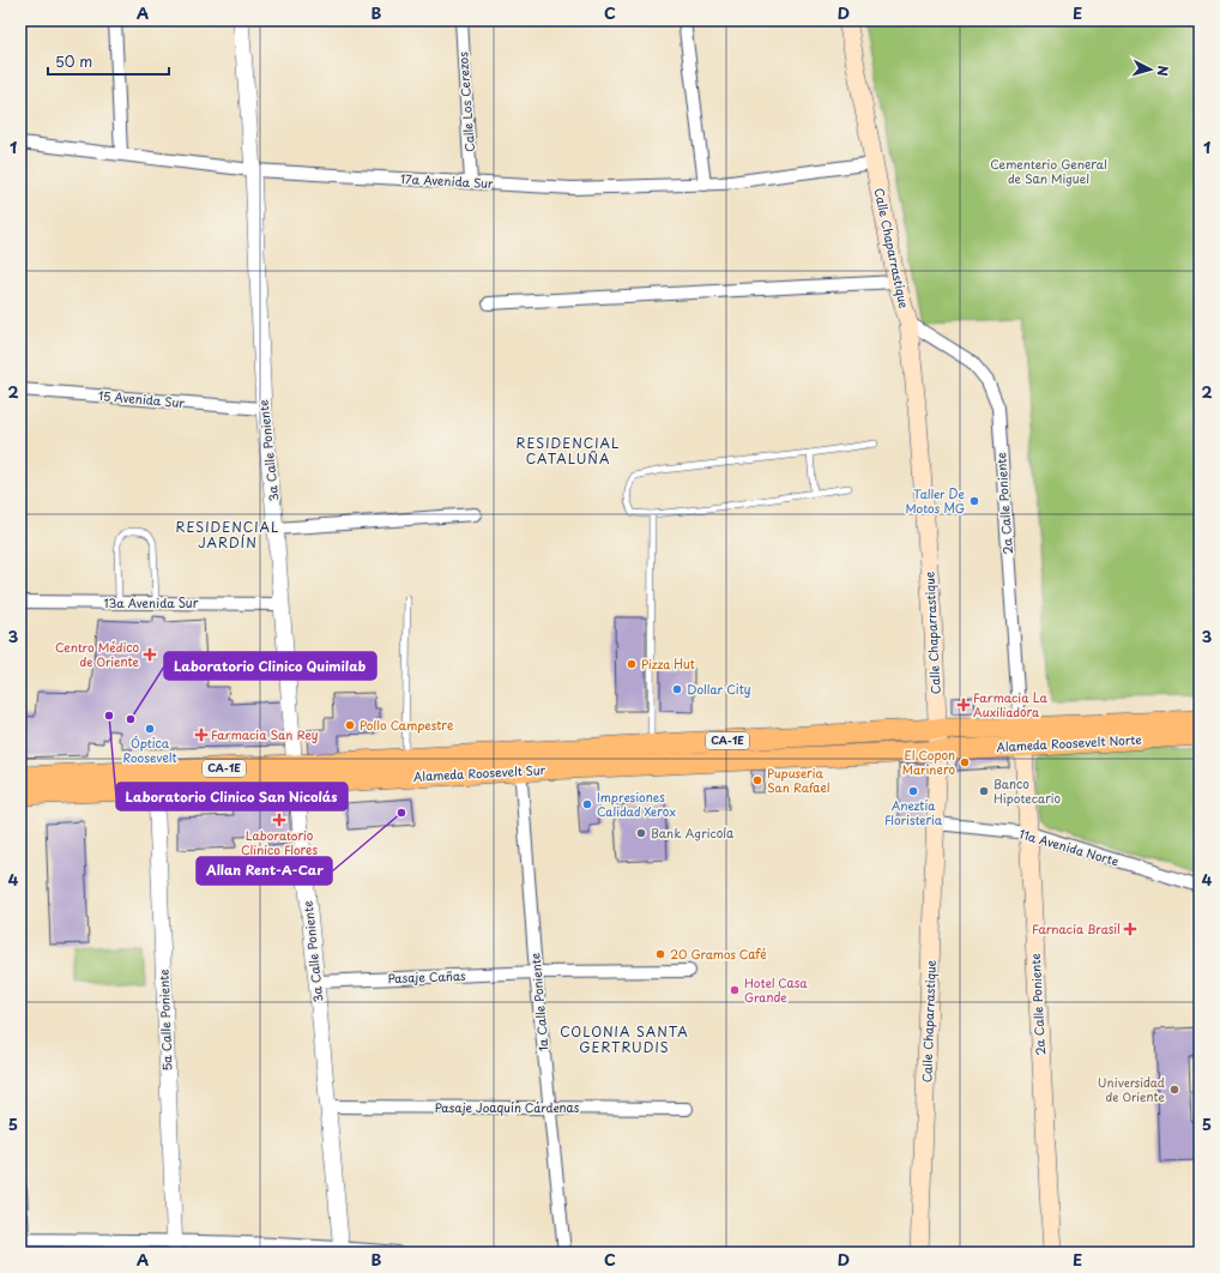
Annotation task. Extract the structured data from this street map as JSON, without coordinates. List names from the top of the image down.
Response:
{
  "streets": {
    "highway": ["CA-1E", "Alameda Roosevelt Norte", "Alameda Roosevelt Sur"],
    "main road": ["Calle Chaparrastique", "2a Calle Poniente"],
    "street": [
      "Calle Los Cerezos",
      "17a Avenida Sur",
      "15 Avenida Sur",
      "3a Calle Poniente",
      "13a Avenida Sur",
      "11a Avenida Norte",
      "Pasaje Cañas",
      "1a Calle Poniente",
      "5a Calle Poniente",
      "Pasaje Joaquín Cárdenas"
    ]
  },
  "crossings": [
    ["Calle Los Cerezos", "17a Avenida Sur"],
    ["17a Avenida Sur", "Calle Chaparrastique"],
    ["17a Avenida Sur", "3a Calle Poniente"],
    ["Calle Chaparrastique", "2a Calle Poniente"],
    ["Calle Chaparrastique", "Alameda Roosevelt Norte"],
    ["Calle Chaparrastique", "Alameda Roosevelt Sur"],
    ["Calle Chaparrastique", "11a Avenida Norte"],
    ["15 Avenida Sur", "3a Calle Poniente"],
    ["3a Calle Poniente", "13a Avenida Sur"],
    ["3a Calle Poniente", "Alameda Roosevelt Sur"],
    ["3a Calle Poniente", "Pasaje Cañas"],
    ["3a Calle Poniente", "Pasaje Joaquín Cárdenas"],
    ["2a Calle Poniente", "Alameda Roosevelt Norte"],
    ["2a Calle Poniente", "11a Avenida Norte"],
    ["Alameda Roosevelt Norte", "Alameda Roosevelt Sur"],
    ["Alameda Roosevelt Sur", "1a Calle Poniente"],
    ["Alameda Roosevelt Sur", "5a Calle Poniente"],
    ["Pasaje Cañas", "1a Calle Poniente"],
    ["1a Calle Poniente", "Pasaje Joaquín Cárdenas"]
  ],
  "districts": ["RESIDENCIAL CATALUÑA", "RESIDENCIAL JARDÍN", "COLONIA SANTA GERTRUDIS"],
  "parks": ["Cementerio General de San Miguel"],
  "places": {
    "other": [
      "Taller De Motos MG",
      "Pizza Hut",
      "Dollar City",
      "Laboratorio Clinico San Nicolás",
      "Laboratorio Clinico Quimilab",
      "Pollo Campestre",
      "Óptica Roosevelt",
      "El Copon Marinero",
      "Pupuseria San Rafael",
      "Aneztia Floristeria",
      "Banco Hipotecario",
      "Impresiones Calidad Xerox",
      "Allan Rent-A-Car",
      "Bank Agricola",
      "20 Gramos Café",
      "Hotel Casa Grande",
      "Universidad de Oriente"
    ],
    "health": [
      "Centro Médico de Oriente",
      "Farmacia La Auxiliadora",
      "Farmacia San Rey",
      "Laboratorio Clinico Flores",
      "Farnacia Brasil"
    ]
  },
  "scale_bar": "50 m",
  "north": "right",
  "grid": {
    "columns": [
      "A",
      "B",
      "C",
      "D",
      "E"
    ],
    "rows": [
      "1",
      "2",
      "3",
      "4",
      "5"
    ]
  }
}
